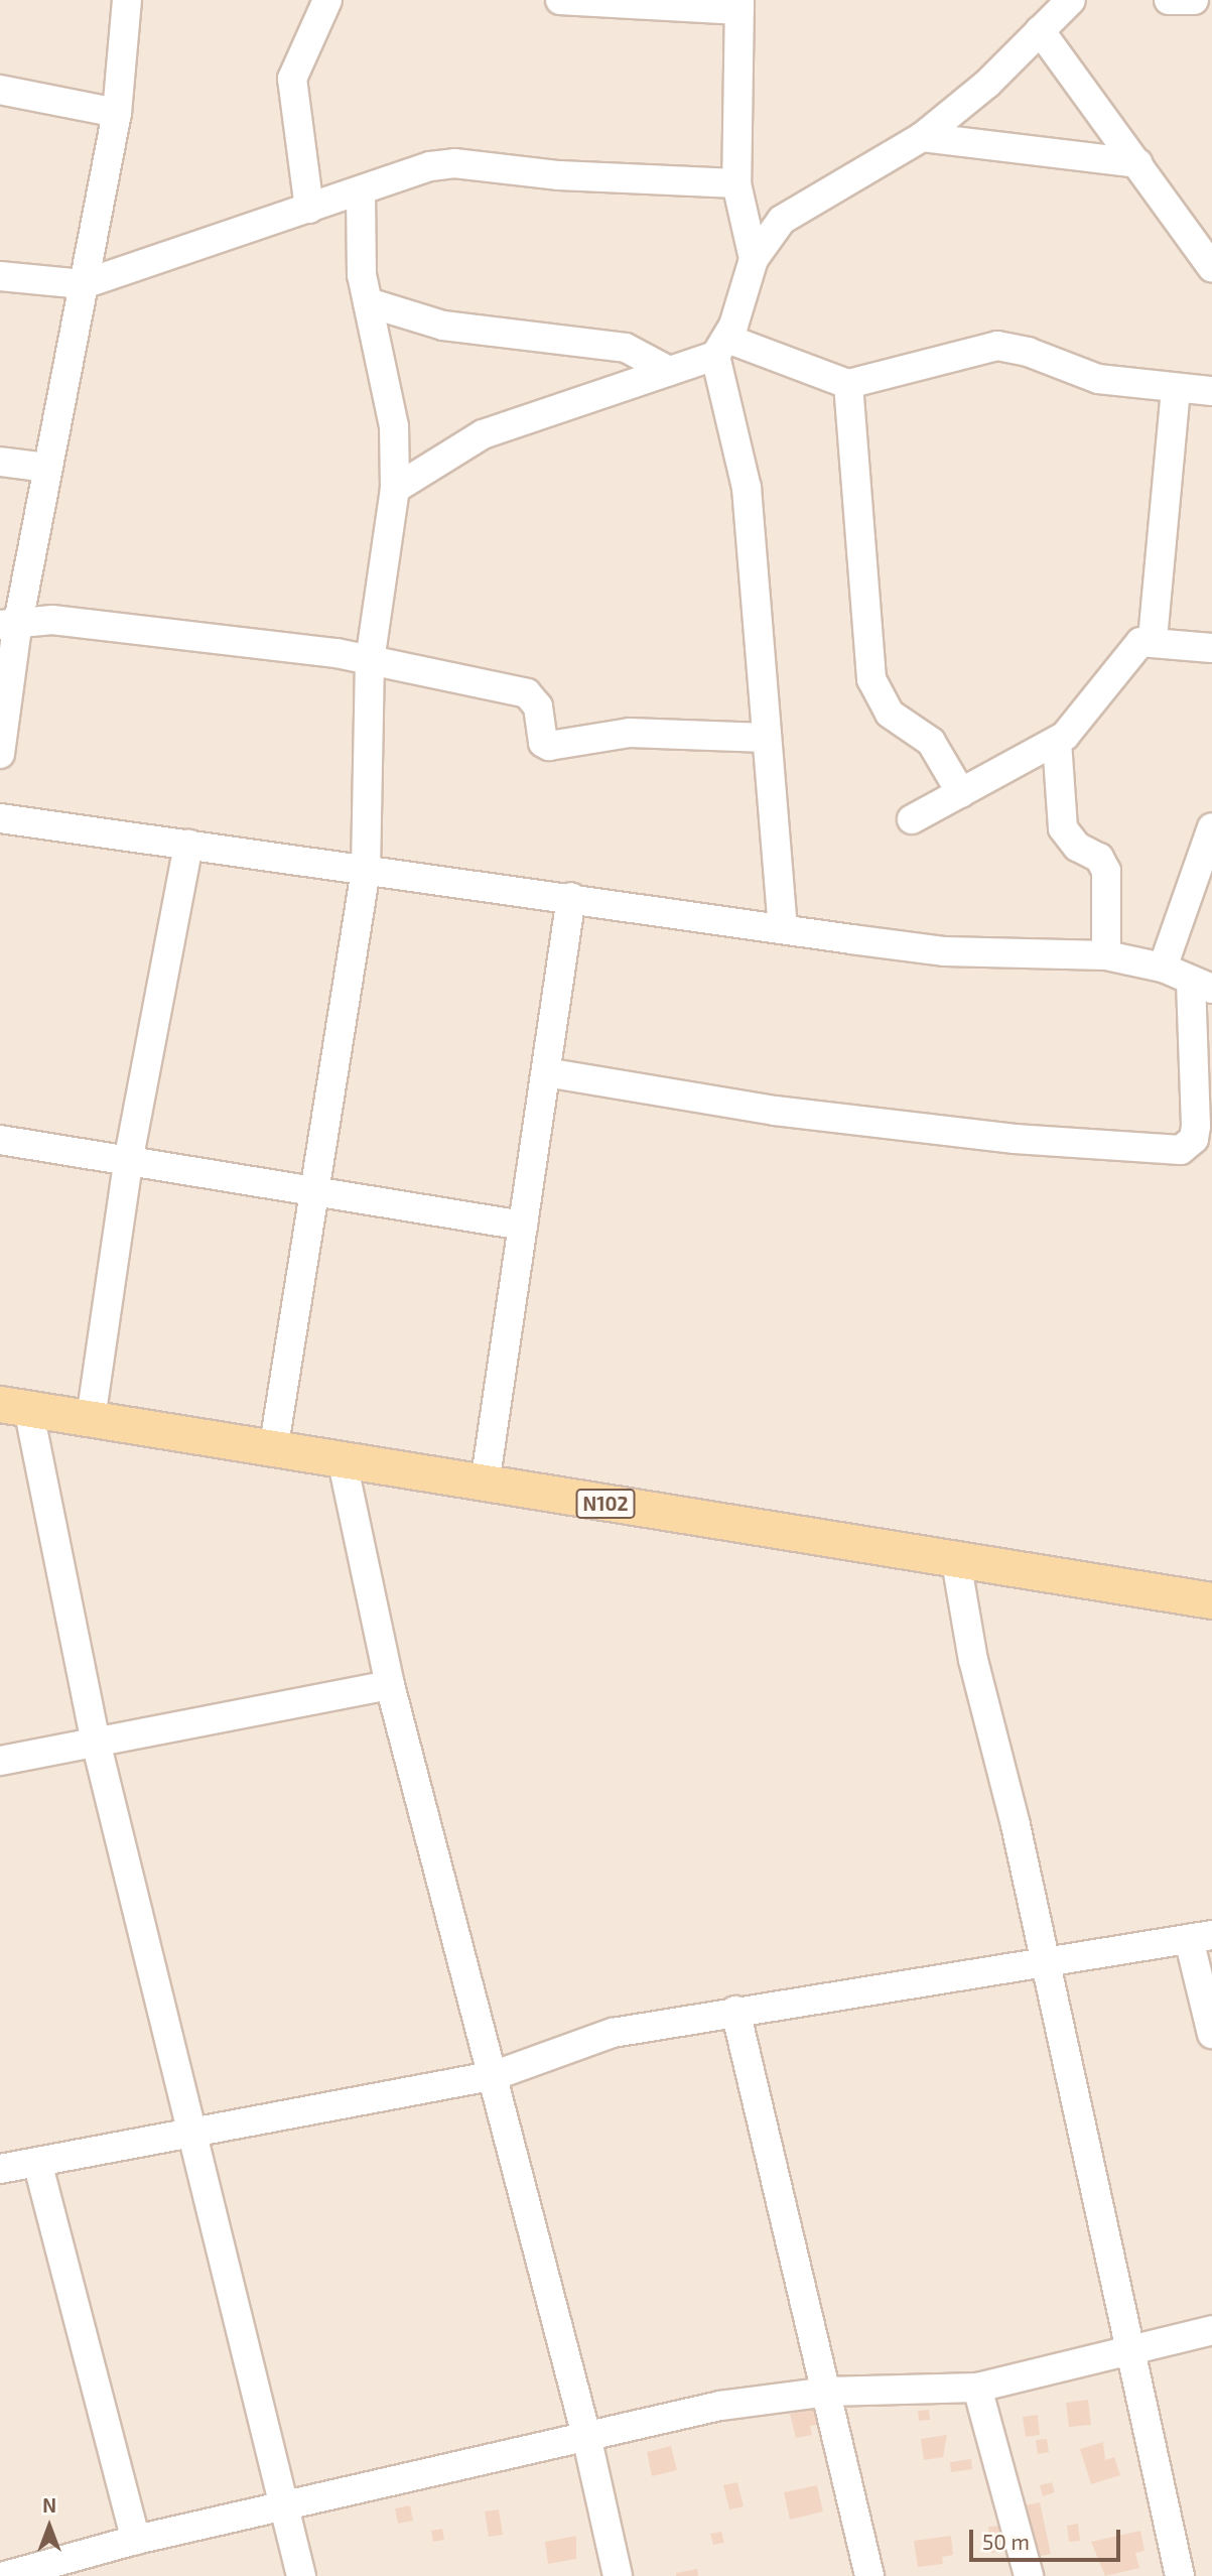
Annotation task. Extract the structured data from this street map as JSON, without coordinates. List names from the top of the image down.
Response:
{
  "streets": {
    "main road": ["N102"]
  },
  "scale_bar": "50 m",
  "north": "top"
}
